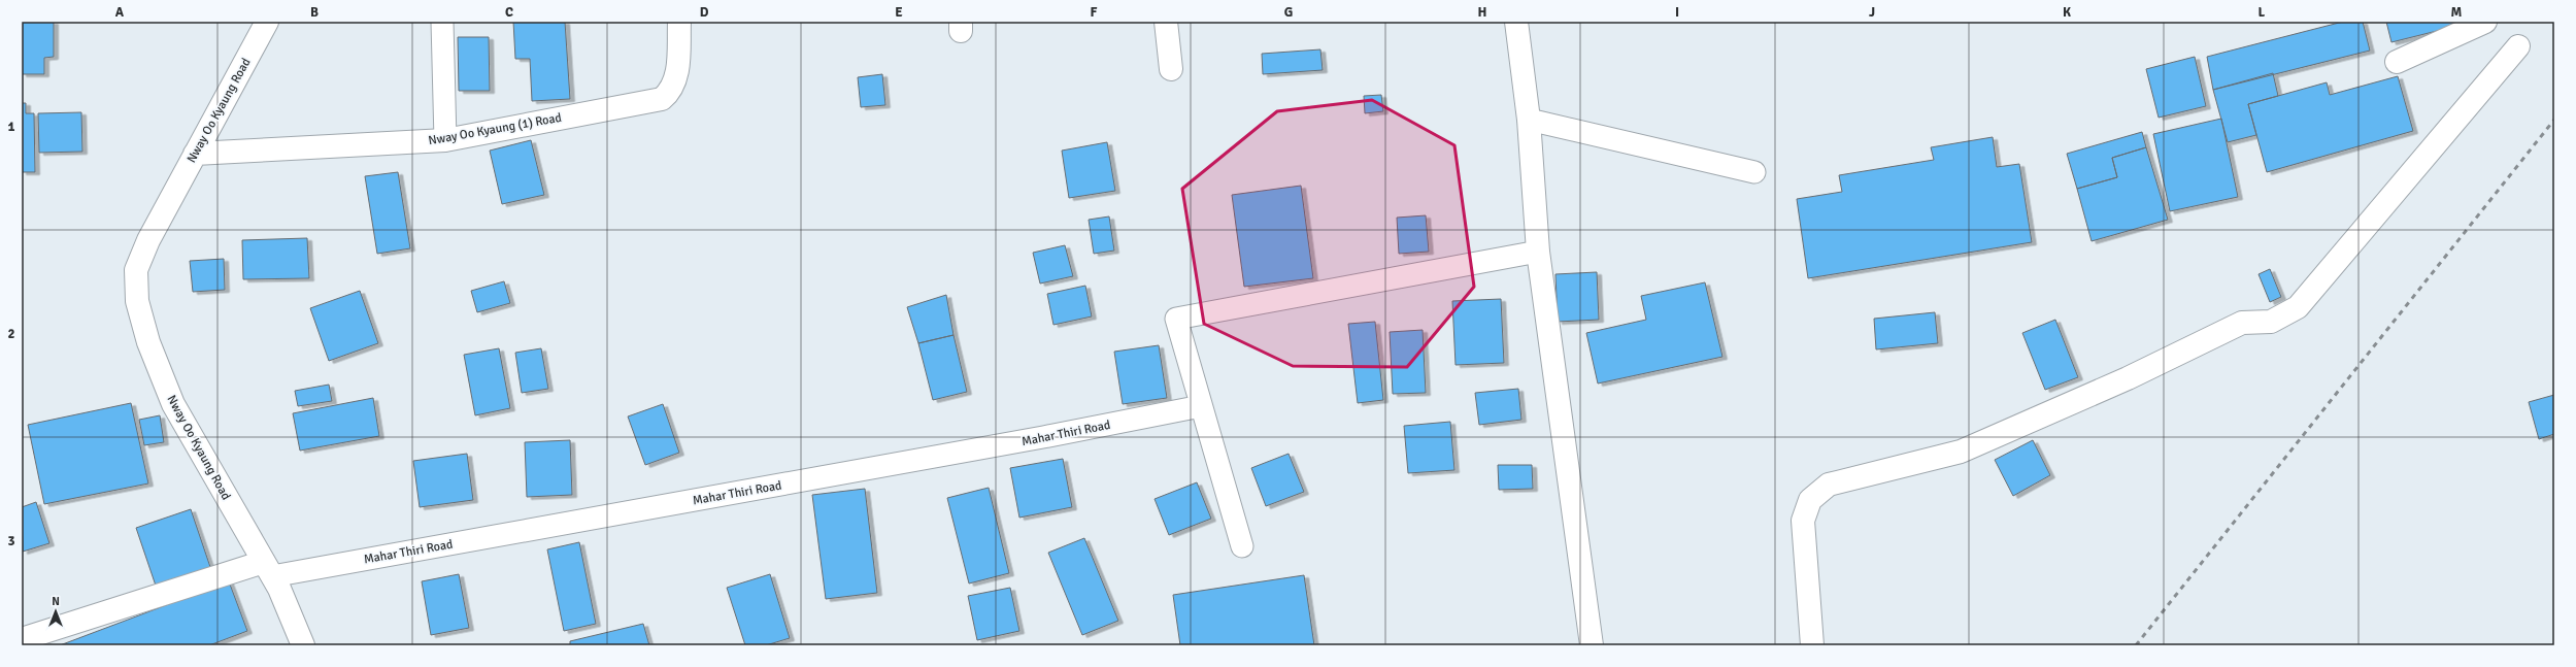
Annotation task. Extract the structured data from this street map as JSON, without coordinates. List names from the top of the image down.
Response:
{
  "streets": {
    "street": ["Nway Oo Kyaung Road", "Nway Oo Kyaung (1) Road"],
    "lane": ["Mahar Thiri Road"]
  },
  "crossings": [
    ["Nway Oo Kyaung Road", "Nway Oo Kyaung (1) Road"],
    ["Nway Oo Kyaung Road", "Mahar Thiri Road"]
  ],
  "north": "top",
  "grid": {
    "columns": [
      "A",
      "B",
      "C",
      "D",
      "E",
      "F",
      "G",
      "H",
      "I",
      "J",
      "K",
      "L",
      "M"
    ],
    "rows": ["1", "2", "3"]
  }
}
